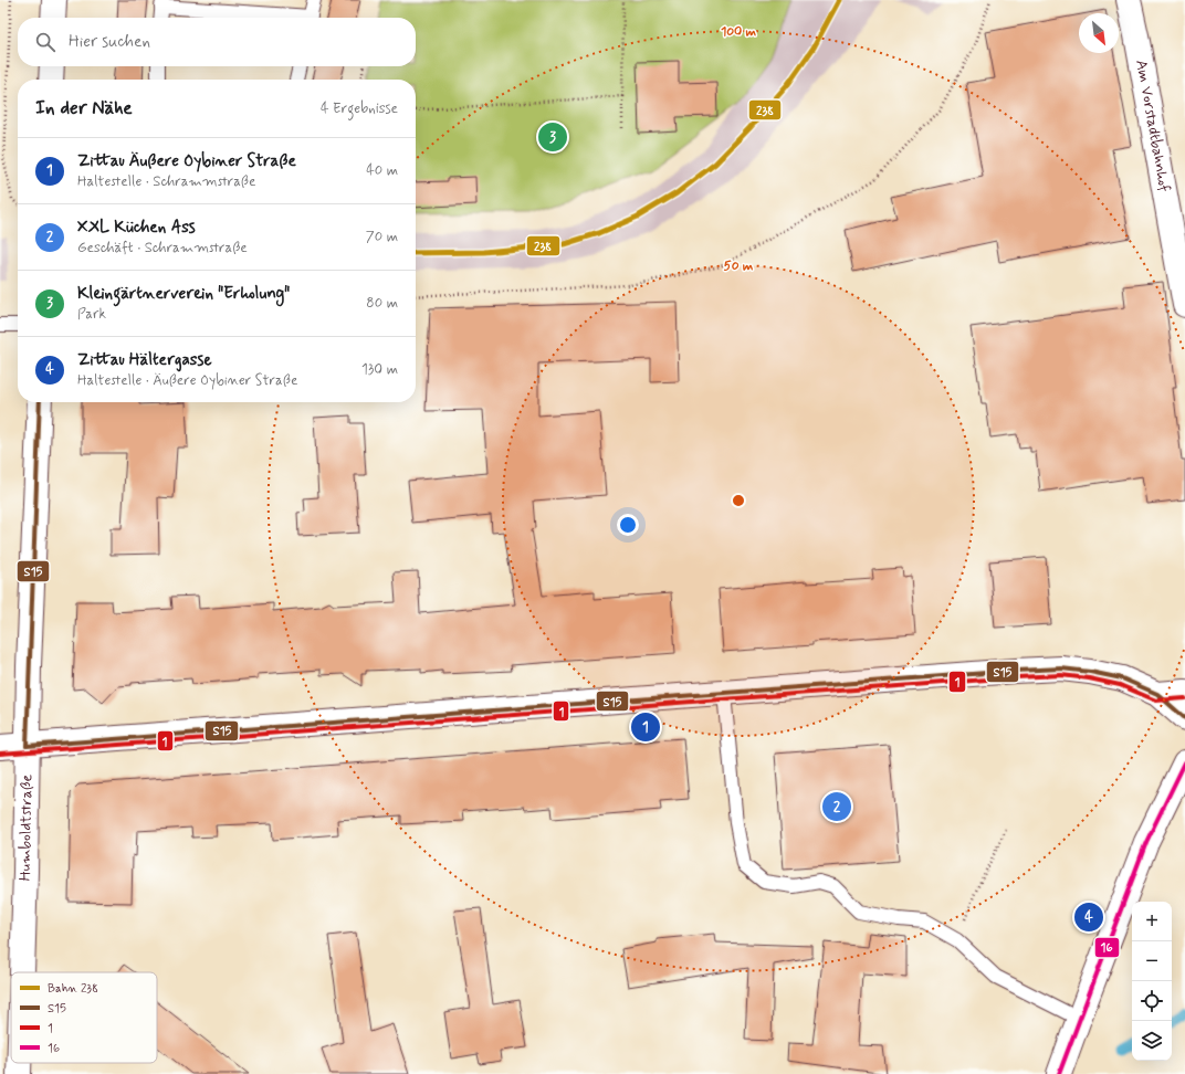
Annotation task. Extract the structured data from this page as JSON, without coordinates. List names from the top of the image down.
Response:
{
  "streets": {
    "main road": ["Am Vorstadtbahnhof", "Humboldtstraße"]
  },
  "lines": [
    "rail line 238",
    "transit line S15",
    "transit line 1",
    "transit line 16"
  ],
  "legend": [
    "Bahn 238",
    "S15",
    "1",
    "16"
  ],
  "north": "bottom right",
  "page": {
    "search": "Hier suchen",
    "heading": ["In der Nähe", "4 Ergebnisse"],
    "pins": [
      "3",
      "1",
      "2",
      "4"
    ],
    "list": [
      {
        "mark": "1",
        "name": "Zittau Äußere Oybiner Straße",
        "note": "Haltestelle · Schrammstraße",
        "value": "40 m"
      },
      {
        "mark": "2",
        "name": "XXL Küchen Ass",
        "note": "Geschäft · Schrammstraße",
        "value": "70 m"
      },
      {
        "mark": "3",
        "name": "Kleingärtnerverein \"Erholung\"",
        "note": "Park",
        "value": "80 m"
      },
      {
        "mark": "4",
        "name": "Zittau Hältergasse",
        "note": "Haltestelle · Äußere Oybiner Straße",
        "value": "130 m"
      }
    ],
    "map_buttons": ["+", "−"]
  },
  "rings": ["100 m", "50 m"]
}
